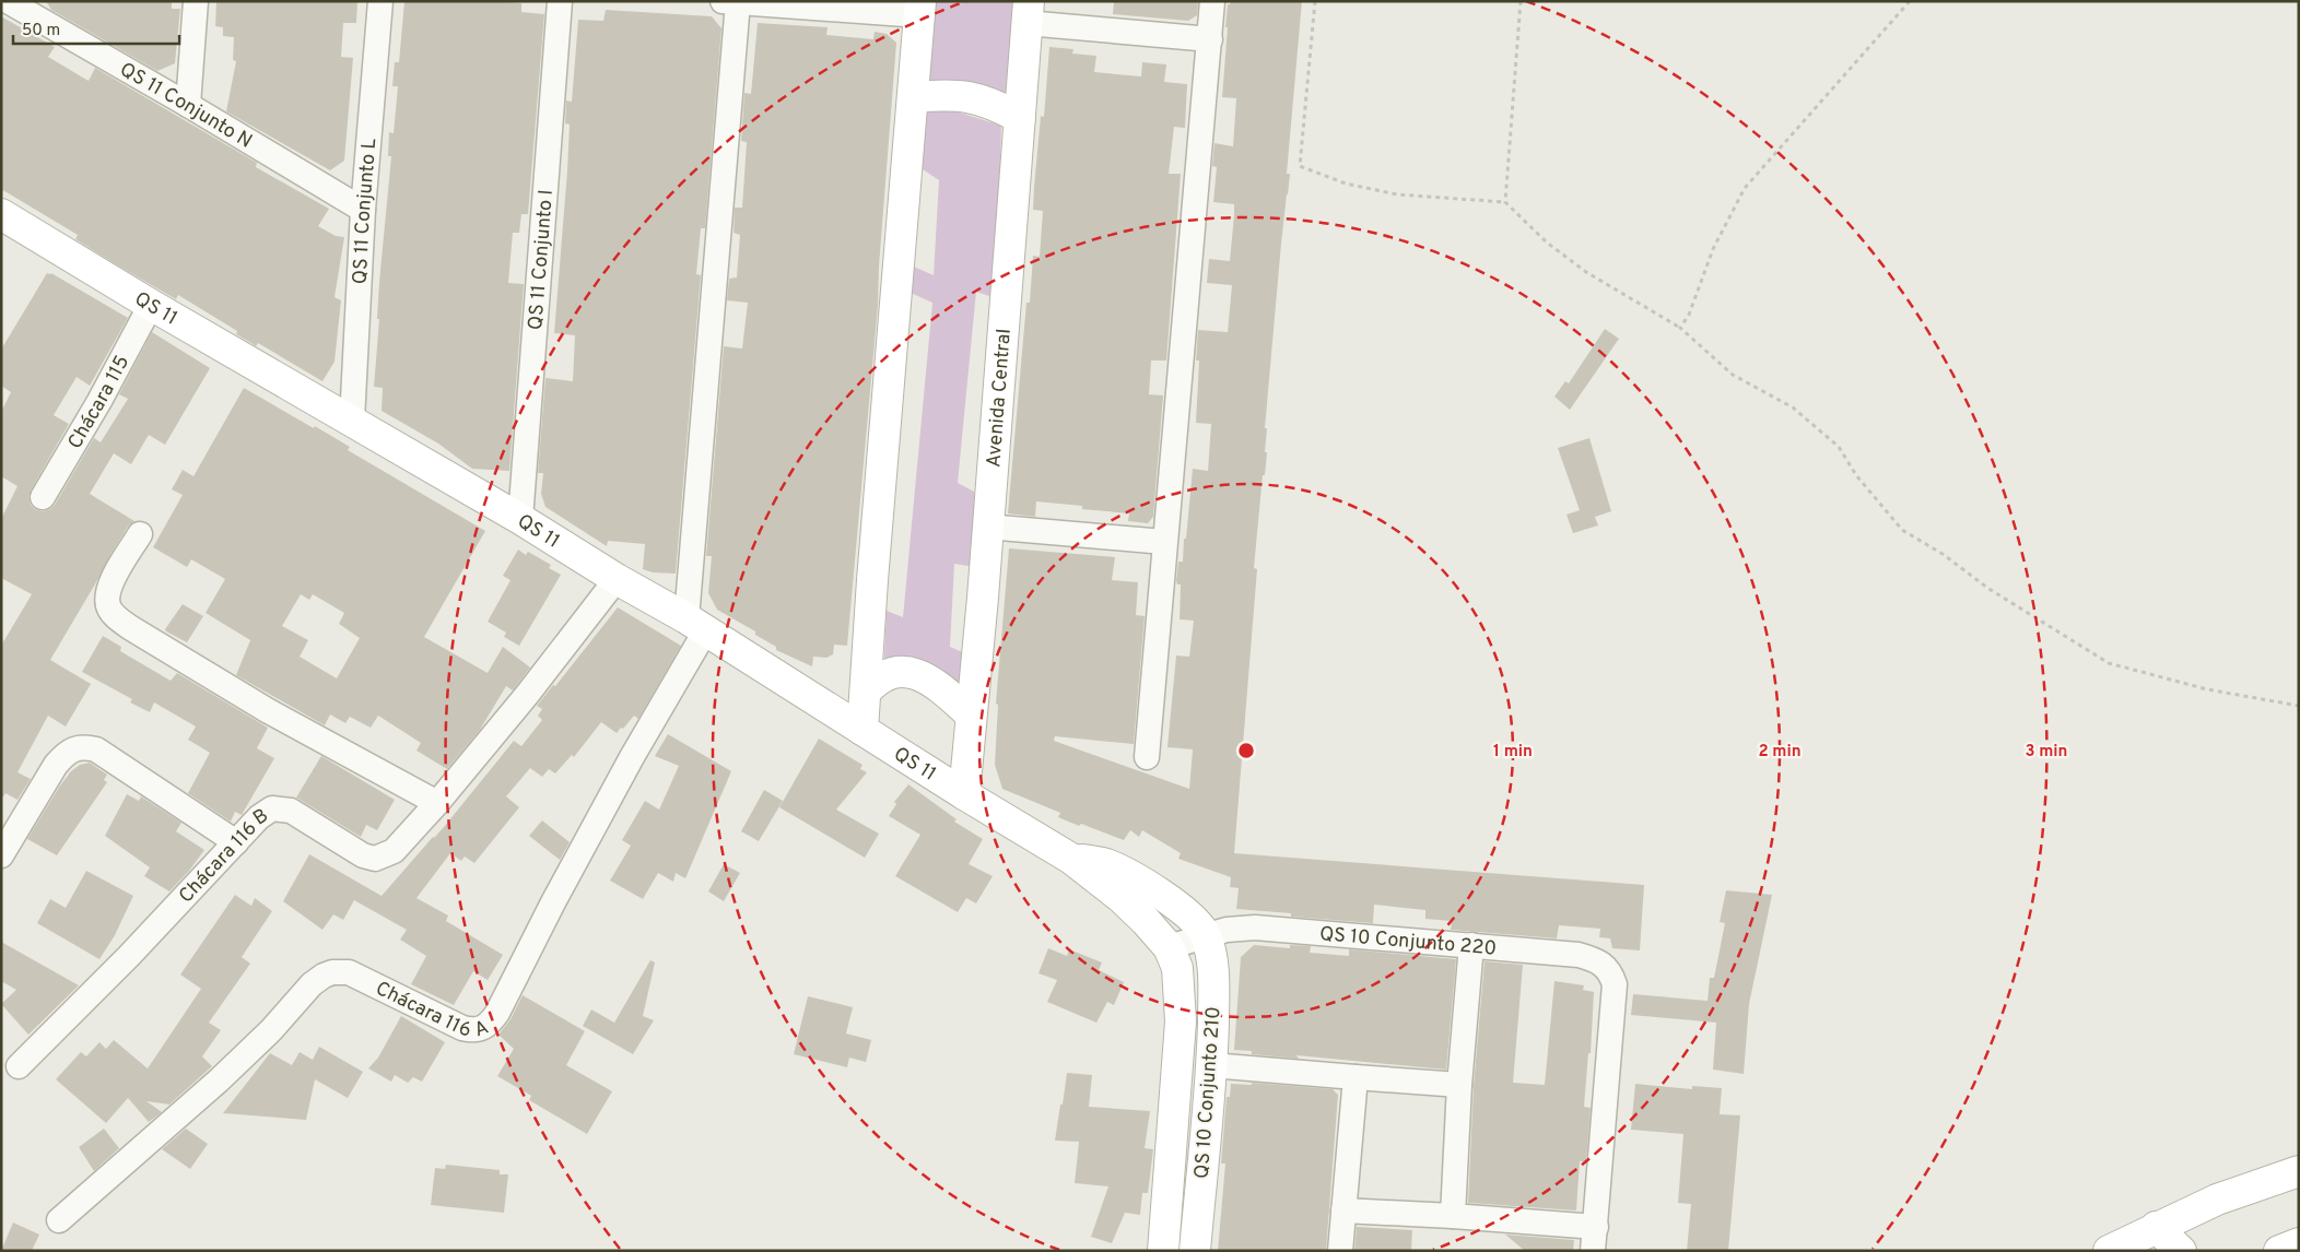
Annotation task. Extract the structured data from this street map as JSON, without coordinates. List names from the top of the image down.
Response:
{
  "streets": {
    "street": [
      "QS 11 Conjunto N",
      "QS 11 Conjunto L",
      "QS 11 Conjunto I",
      "QS 11",
      "Avenida Central",
      "Chácara 115",
      "Chácara 116 B",
      "QS 10 Conjunto 220",
      "Chácara 116 A",
      "QS 10 Conjunto 210"
    ]
  },
  "crossings": [
    ["QS 11 Conjunto N", "QS 11 Conjunto L"],
    ["QS 11 Conjunto L", "QS 11"],
    ["QS 11 Conjunto I", "QS 11"],
    ["QS 11", "Avenida Central"],
    ["QS 11", "Chácara 115"],
    ["QS 11", "Chácara 116 B"],
    ["QS 11", "QS 10 Conjunto 220"],
    ["QS 11", "Chácara 116 A"],
    ["QS 11", "QS 10 Conjunto 210"],
    ["QS 10 Conjunto 220", "QS 10 Conjunto 210"]
  ],
  "scale_bar": "50 m",
  "rings": ["1 min", "2 min", "3 min"]
}
